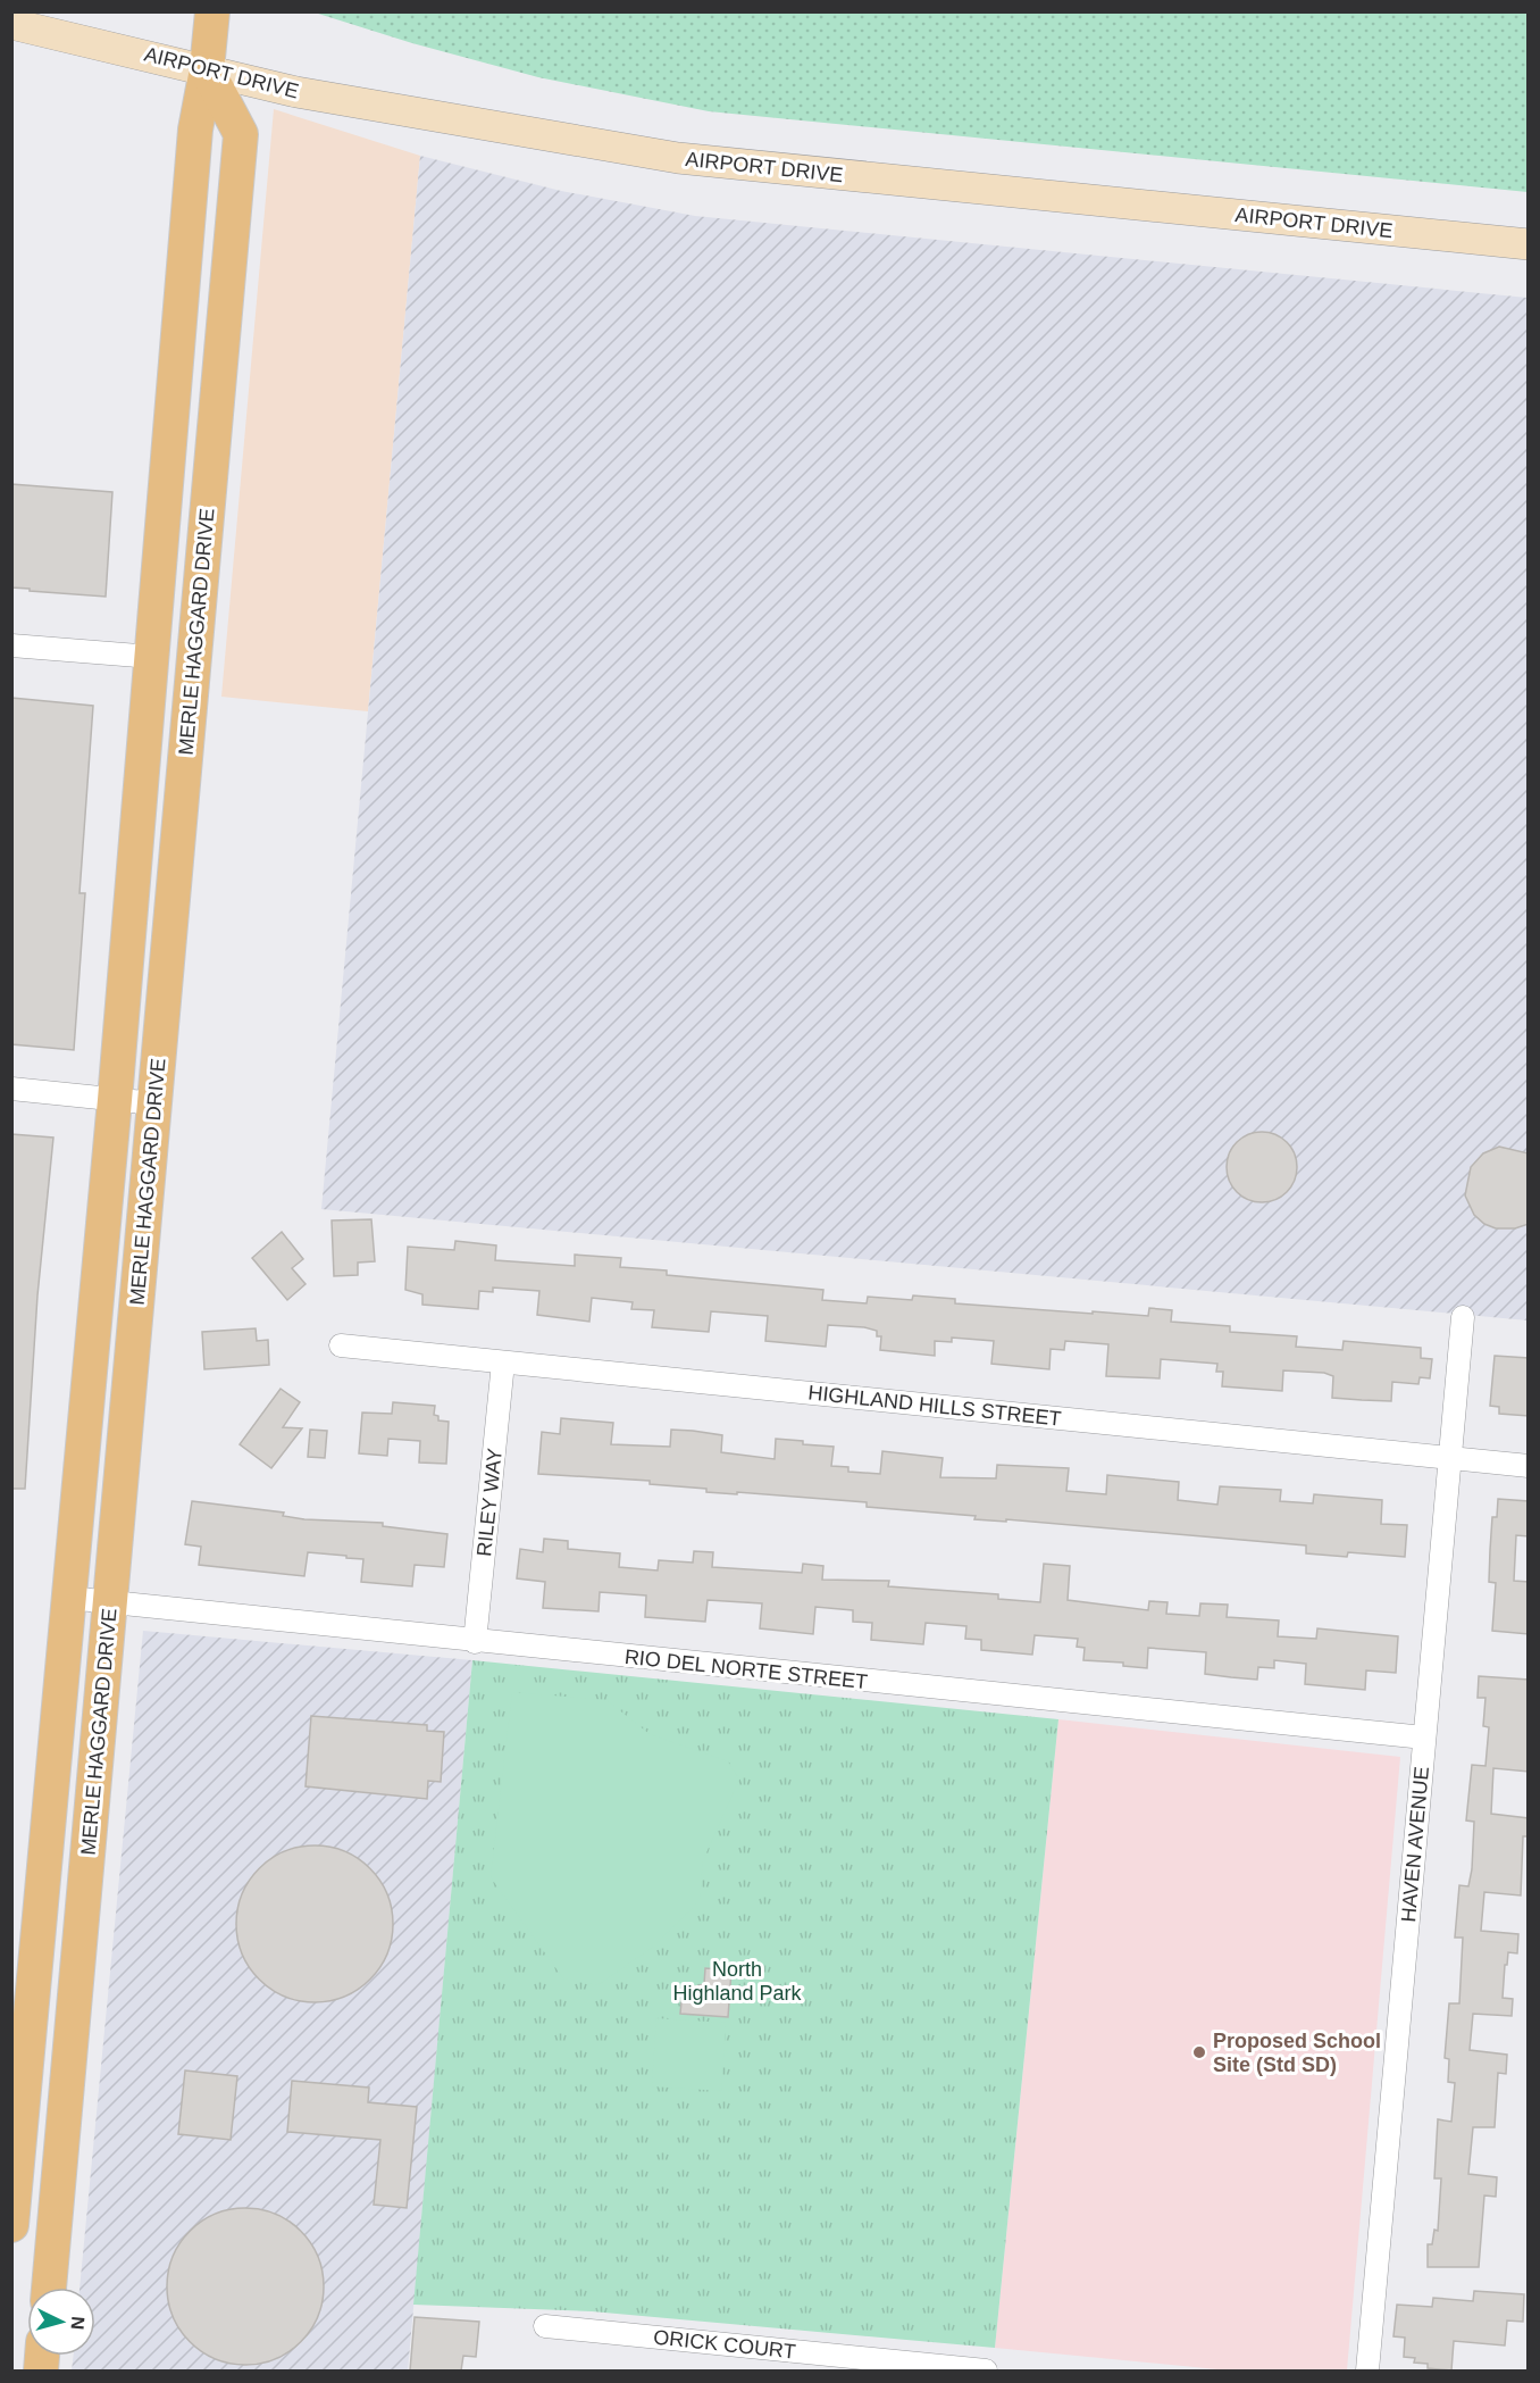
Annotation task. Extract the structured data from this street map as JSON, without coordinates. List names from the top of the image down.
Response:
{
  "streets": {
    "main road": ["AIRPORT DRIVE", "MERLE HAGGARD DRIVE"],
    "street": [
      "HIGHLAND HILLS STREET",
      "RILEY WAY",
      "RIO DEL NORTE STREET",
      "HAVEN AVENUE",
      "ORICK COURT"
    ]
  },
  "crossings": [
    ["AIRPORT DRIVE", "MERLE HAGGARD DRIVE"],
    ["MERLE HAGGARD DRIVE", "RIO DEL NORTE STREET"],
    ["HIGHLAND HILLS STREET", "RILEY WAY"],
    ["HIGHLAND HILLS STREET", "HAVEN AVENUE"],
    ["RILEY WAY", "RIO DEL NORTE STREET"],
    ["RIO DEL NORTE STREET", "HAVEN AVENUE"]
  ],
  "parks": ["North Highland Park"],
  "places": ["Proposed School Site (Std SD)"],
  "north": "right"
}
